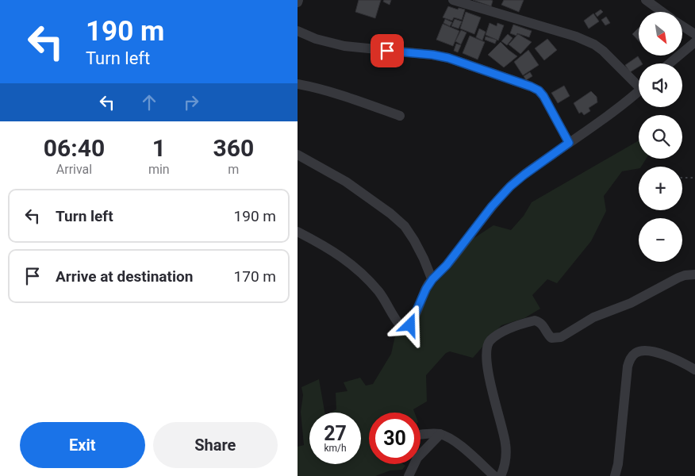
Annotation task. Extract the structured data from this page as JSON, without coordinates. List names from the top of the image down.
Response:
{
  "north": "bottom right",
  "page": {
    "turn": ["190 m", "Turn left"],
    "map_buttons": ["+", "−"],
    "eta": [
      "06:40",
      "Arrival",
      "1",
      "min",
      "360",
      "m"
    ],
    "list": [
      {
        "name": "Turn left",
        "value": "190 m"
      },
      {
        "name": "Arrive at destination",
        "value": "170 m"
      }
    ],
    "speed": "27 km/h",
    "limit": "30",
    "buttons": ["Exit", "Share"]
  }
}
